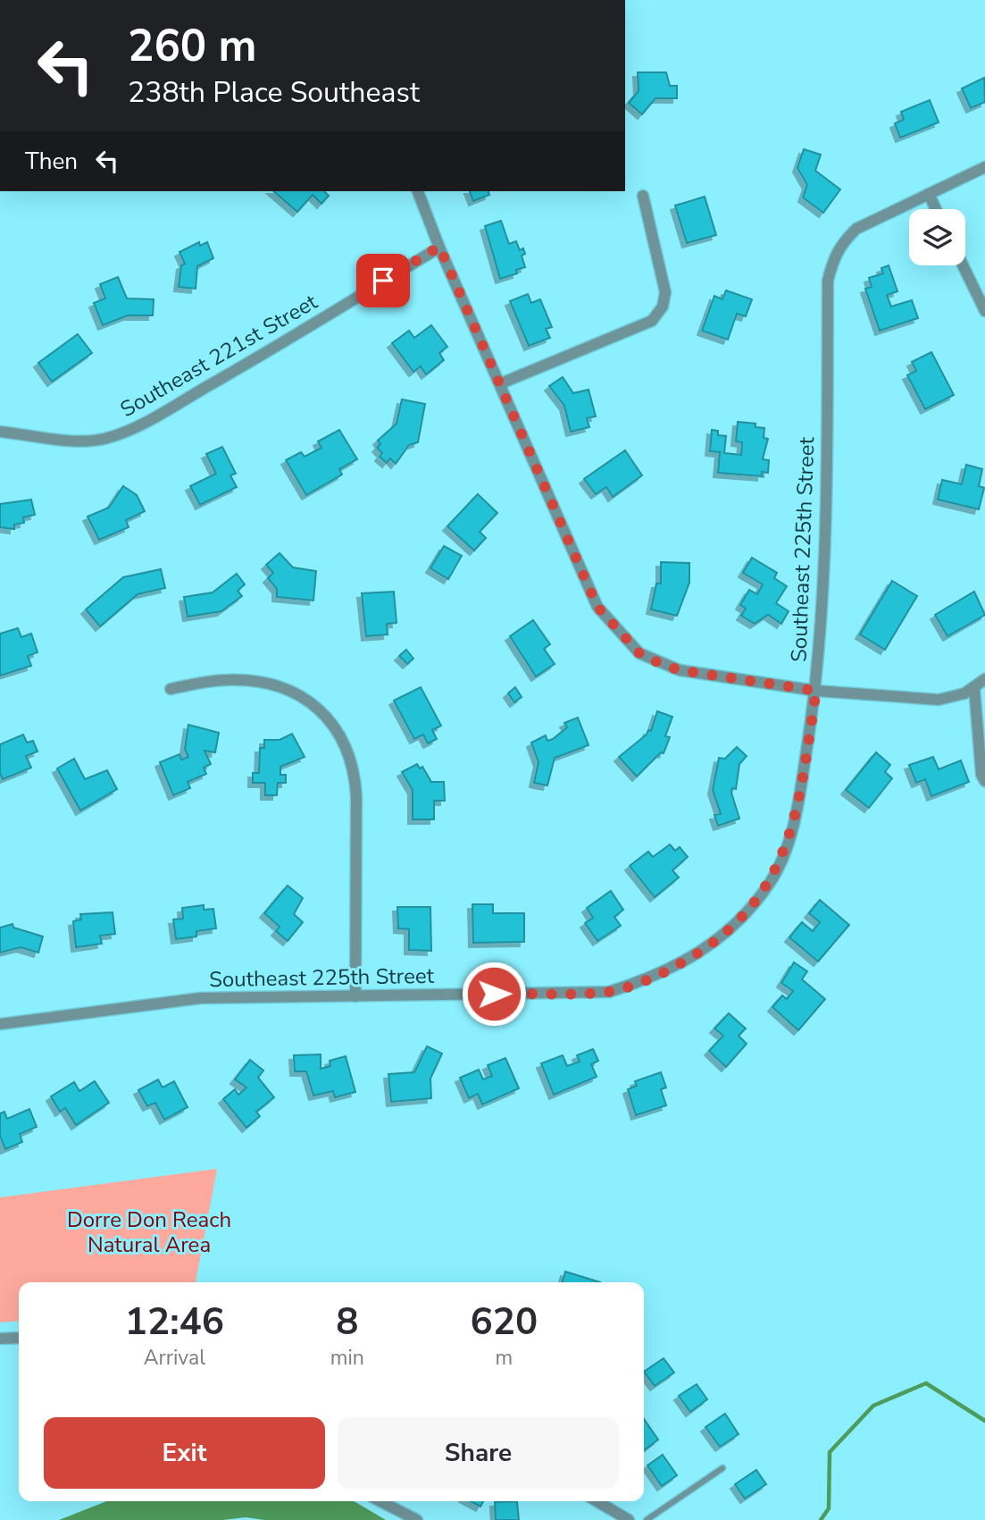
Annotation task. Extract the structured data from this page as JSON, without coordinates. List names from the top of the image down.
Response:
{
  "streets": {
    "street": ["Southeast 221st Street", "Southeast 225th Street"]
  },
  "parks": ["Dorre Don Reach Natural Area"],
  "page": {
    "turn": ["260 m", "238th Place Southeast"],
    "then": "Then",
    "eta": [
      "12:46",
      "Arrival",
      "8",
      "min",
      "620",
      "m"
    ],
    "buttons": ["Exit", "Share"]
  }
}
